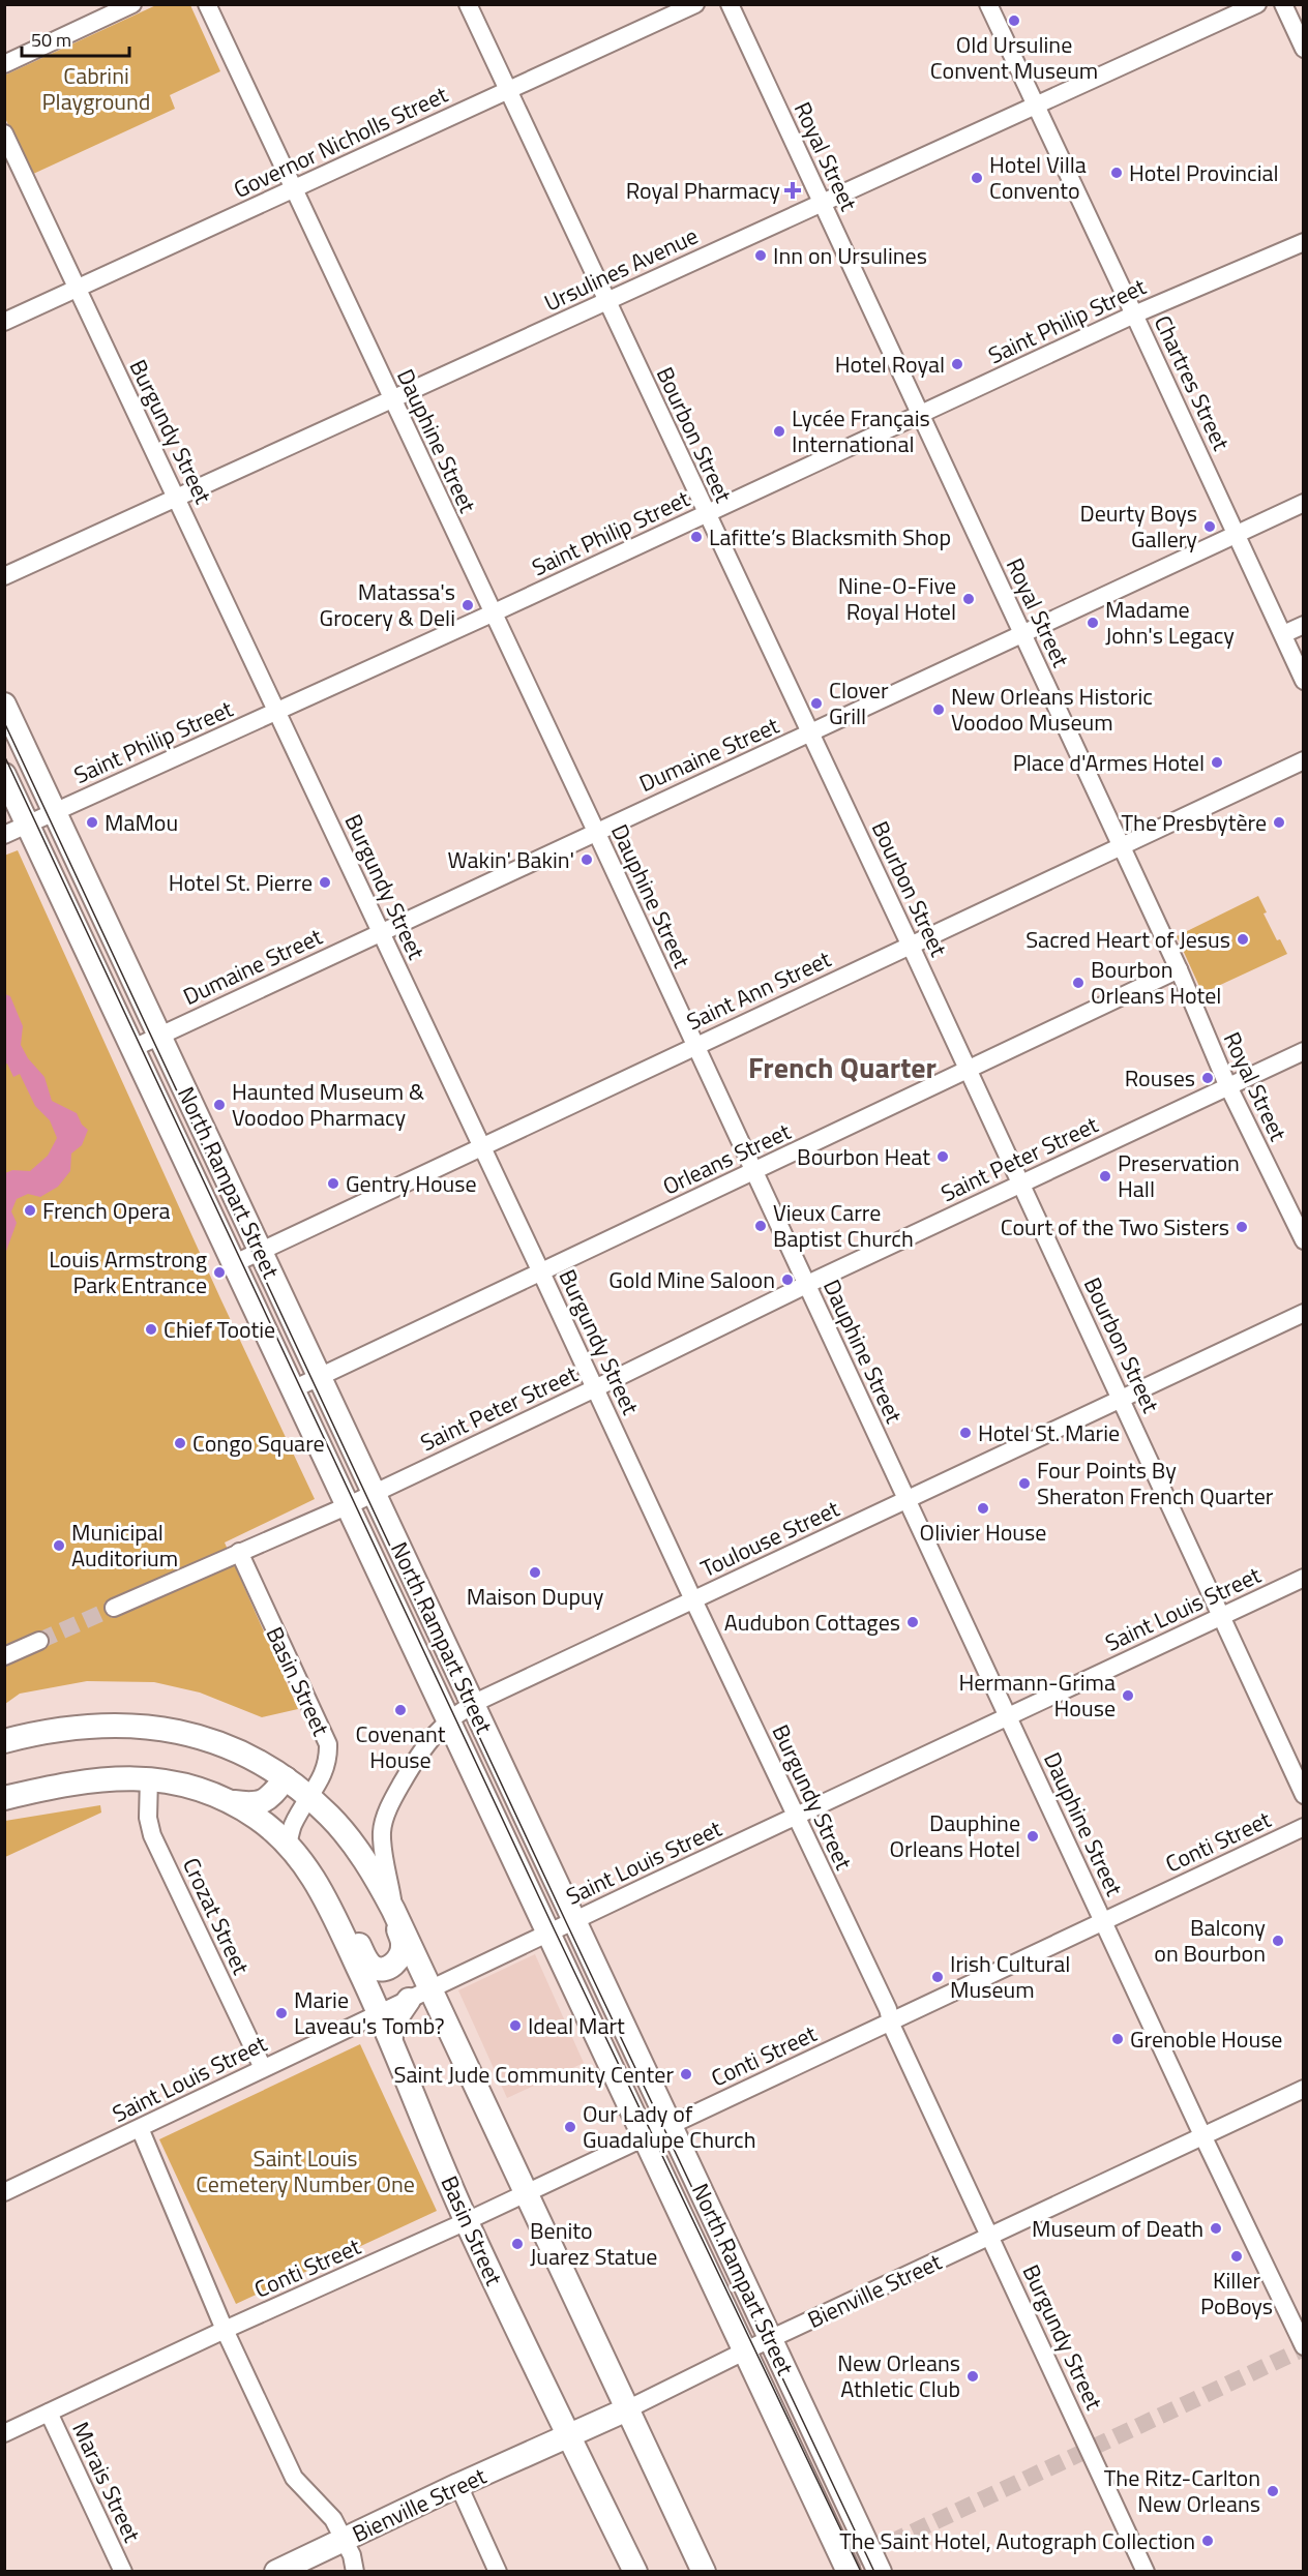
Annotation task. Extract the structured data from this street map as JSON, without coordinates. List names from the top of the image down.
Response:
{
  "streets": {
    "main road": ["North Rampart Street", "Basin Street", "Bienville Street"],
    "street": [
      "Governor Nicholls Street",
      "Royal Street",
      "Ursulines Avenue",
      "Saint Philip Street",
      "Chartres Street",
      "Burgundy Street",
      "Bourbon Street",
      "Dauphine Street",
      "Dumaine Street",
      "Saint Ann Street",
      "Orleans Street",
      "Saint Peter Street",
      "Toulouse Street",
      "Saint Louis Street",
      "Conti Street",
      "Crozat Street",
      "Marais Street"
    ]
  },
  "crossings": [
    ["Governor Nicholls Street", "Burgundy Street"],
    ["Governor Nicholls Street", "Bourbon Street"],
    ["Governor Nicholls Street", "Dauphine Street"],
    ["Royal Street", "Ursulines Avenue"],
    ["Royal Street", "Saint Philip Street"],
    ["Royal Street", "Dumaine Street"],
    ["Royal Street", "Saint Ann Street"],
    ["Royal Street", "Orleans Street"],
    ["Royal Street", "Saint Peter Street"],
    ["Ursulines Avenue", "Chartres Street"],
    ["Ursulines Avenue", "Burgundy Street"],
    ["Ursulines Avenue", "Bourbon Street"],
    ["Ursulines Avenue", "Dauphine Street"],
    ["Saint Philip Street", "Chartres Street"],
    ["Saint Philip Street", "Burgundy Street"],
    ["Saint Philip Street", "Bourbon Street"],
    ["Saint Philip Street", "Dauphine Street"],
    ["Saint Philip Street", "North Rampart Street"],
    ["Chartres Street", "Dumaine Street"],
    ["Burgundy Street", "Dumaine Street"],
    ["Burgundy Street", "Saint Ann Street"],
    ["Burgundy Street", "Orleans Street"],
    ["Burgundy Street", "Saint Peter Street"],
    ["Burgundy Street", "Toulouse Street"],
    ["Burgundy Street", "Saint Louis Street"],
    ["Burgundy Street", "Conti Street"],
    ["Burgundy Street", "Bienville Street"],
    ["Bourbon Street", "Dumaine Street"],
    ["Bourbon Street", "Saint Ann Street"],
    ["Bourbon Street", "Orleans Street"],
    ["Bourbon Street", "Saint Peter Street"],
    ["Bourbon Street", "Toulouse Street"],
    ["Bourbon Street", "Saint Louis Street"],
    ["Dauphine Street", "Dumaine Street"],
    ["Dauphine Street", "Saint Ann Street"],
    ["Dauphine Street", "Orleans Street"],
    ["Dauphine Street", "Saint Peter Street"],
    ["Dauphine Street", "Toulouse Street"],
    ["Dauphine Street", "Saint Louis Street"],
    ["Dauphine Street", "Conti Street"],
    ["Dauphine Street", "Bienville Street"],
    ["Dumaine Street", "North Rampart Street"],
    ["Saint Ann Street", "North Rampart Street"],
    ["Orleans Street", "North Rampart Street"],
    ["Saint Peter Street", "North Rampart Street"],
    ["Saint Peter Street", "Basin Street"],
    ["North Rampart Street", "Toulouse Street"],
    ["North Rampart Street", "Saint Louis Street"],
    ["North Rampart Street", "Conti Street"],
    ["North Rampart Street", "Bienville Street"],
    ["Saint Louis Street", "Basin Street"],
    ["Saint Louis Street", "Crozat Street"],
    ["Basin Street", "Conti Street"],
    ["Basin Street", "Bienville Street"],
    ["Conti Street", "Marais Street"]
  ],
  "districts": ["French Quarter"],
  "parks": ["Cabrini Playground", "Saint Louis Cemetery Number One"],
  "places": {
    "other": [
      "Old Ursuline Convent Museum",
      "Hotel Provincial",
      "Hotel Villa Convento",
      "Inn on Ursulines",
      "Hotel Royal",
      "Lycée Français International",
      "Deurty Boys Gallery",
      "Lafitte’s Blacksmith Shop",
      "Nine-O-Five Royal Hotel",
      "Matassa's Grocery & Deli",
      "Madame John's Legacy",
      "Clover Grill",
      "New Orleans Historic Voodoo Museum",
      "Place d'Armes Hotel",
      "MaMou",
      "The Presbytère",
      "Wakin' Bakin'",
      "Hotel St. Pierre",
      "Sacred Heart of Jesus",
      "Bourbon Orleans Hotel",
      "Rouses",
      "Haunted Museum & Voodoo Pharmacy",
      "Bourbon Heat",
      "Preservation Hall",
      "Gentry House",
      "French Opera",
      "Vieux Carre Baptist Church",
      "Court of the Two Sisters",
      "Louis Armstrong Park Entrance",
      "Gold Mine Saloon",
      "Chief Tootie",
      "Hotel St. Marie",
      "Congo Square",
      "Four Points By Sheraton French Quarter",
      "Olivier House",
      "Municipal Auditorium",
      "Maison Dupuy",
      "Audubon Cottages",
      "Hermann-Grima House",
      "Covenant House",
      "Dauphine Orleans Hotel",
      "Balcony on Bourbon",
      "Irish Cultural Museum",
      "Marie Laveau's Tomb?",
      "Ideal Mart",
      "Grenoble House",
      "Saint Jude Community Center",
      "Our Lady of Guadalupe Church",
      "Museum of Death",
      "Benito Juarez Statue",
      "Killer PoBoys",
      "New Orleans Athletic Club",
      "The Ritz-Carlton New Orleans",
      "The Saint Hotel, Autograph Collection"
    ],
    "health": ["Royal Pharmacy"]
  },
  "scale_bar": "50 m"
}
